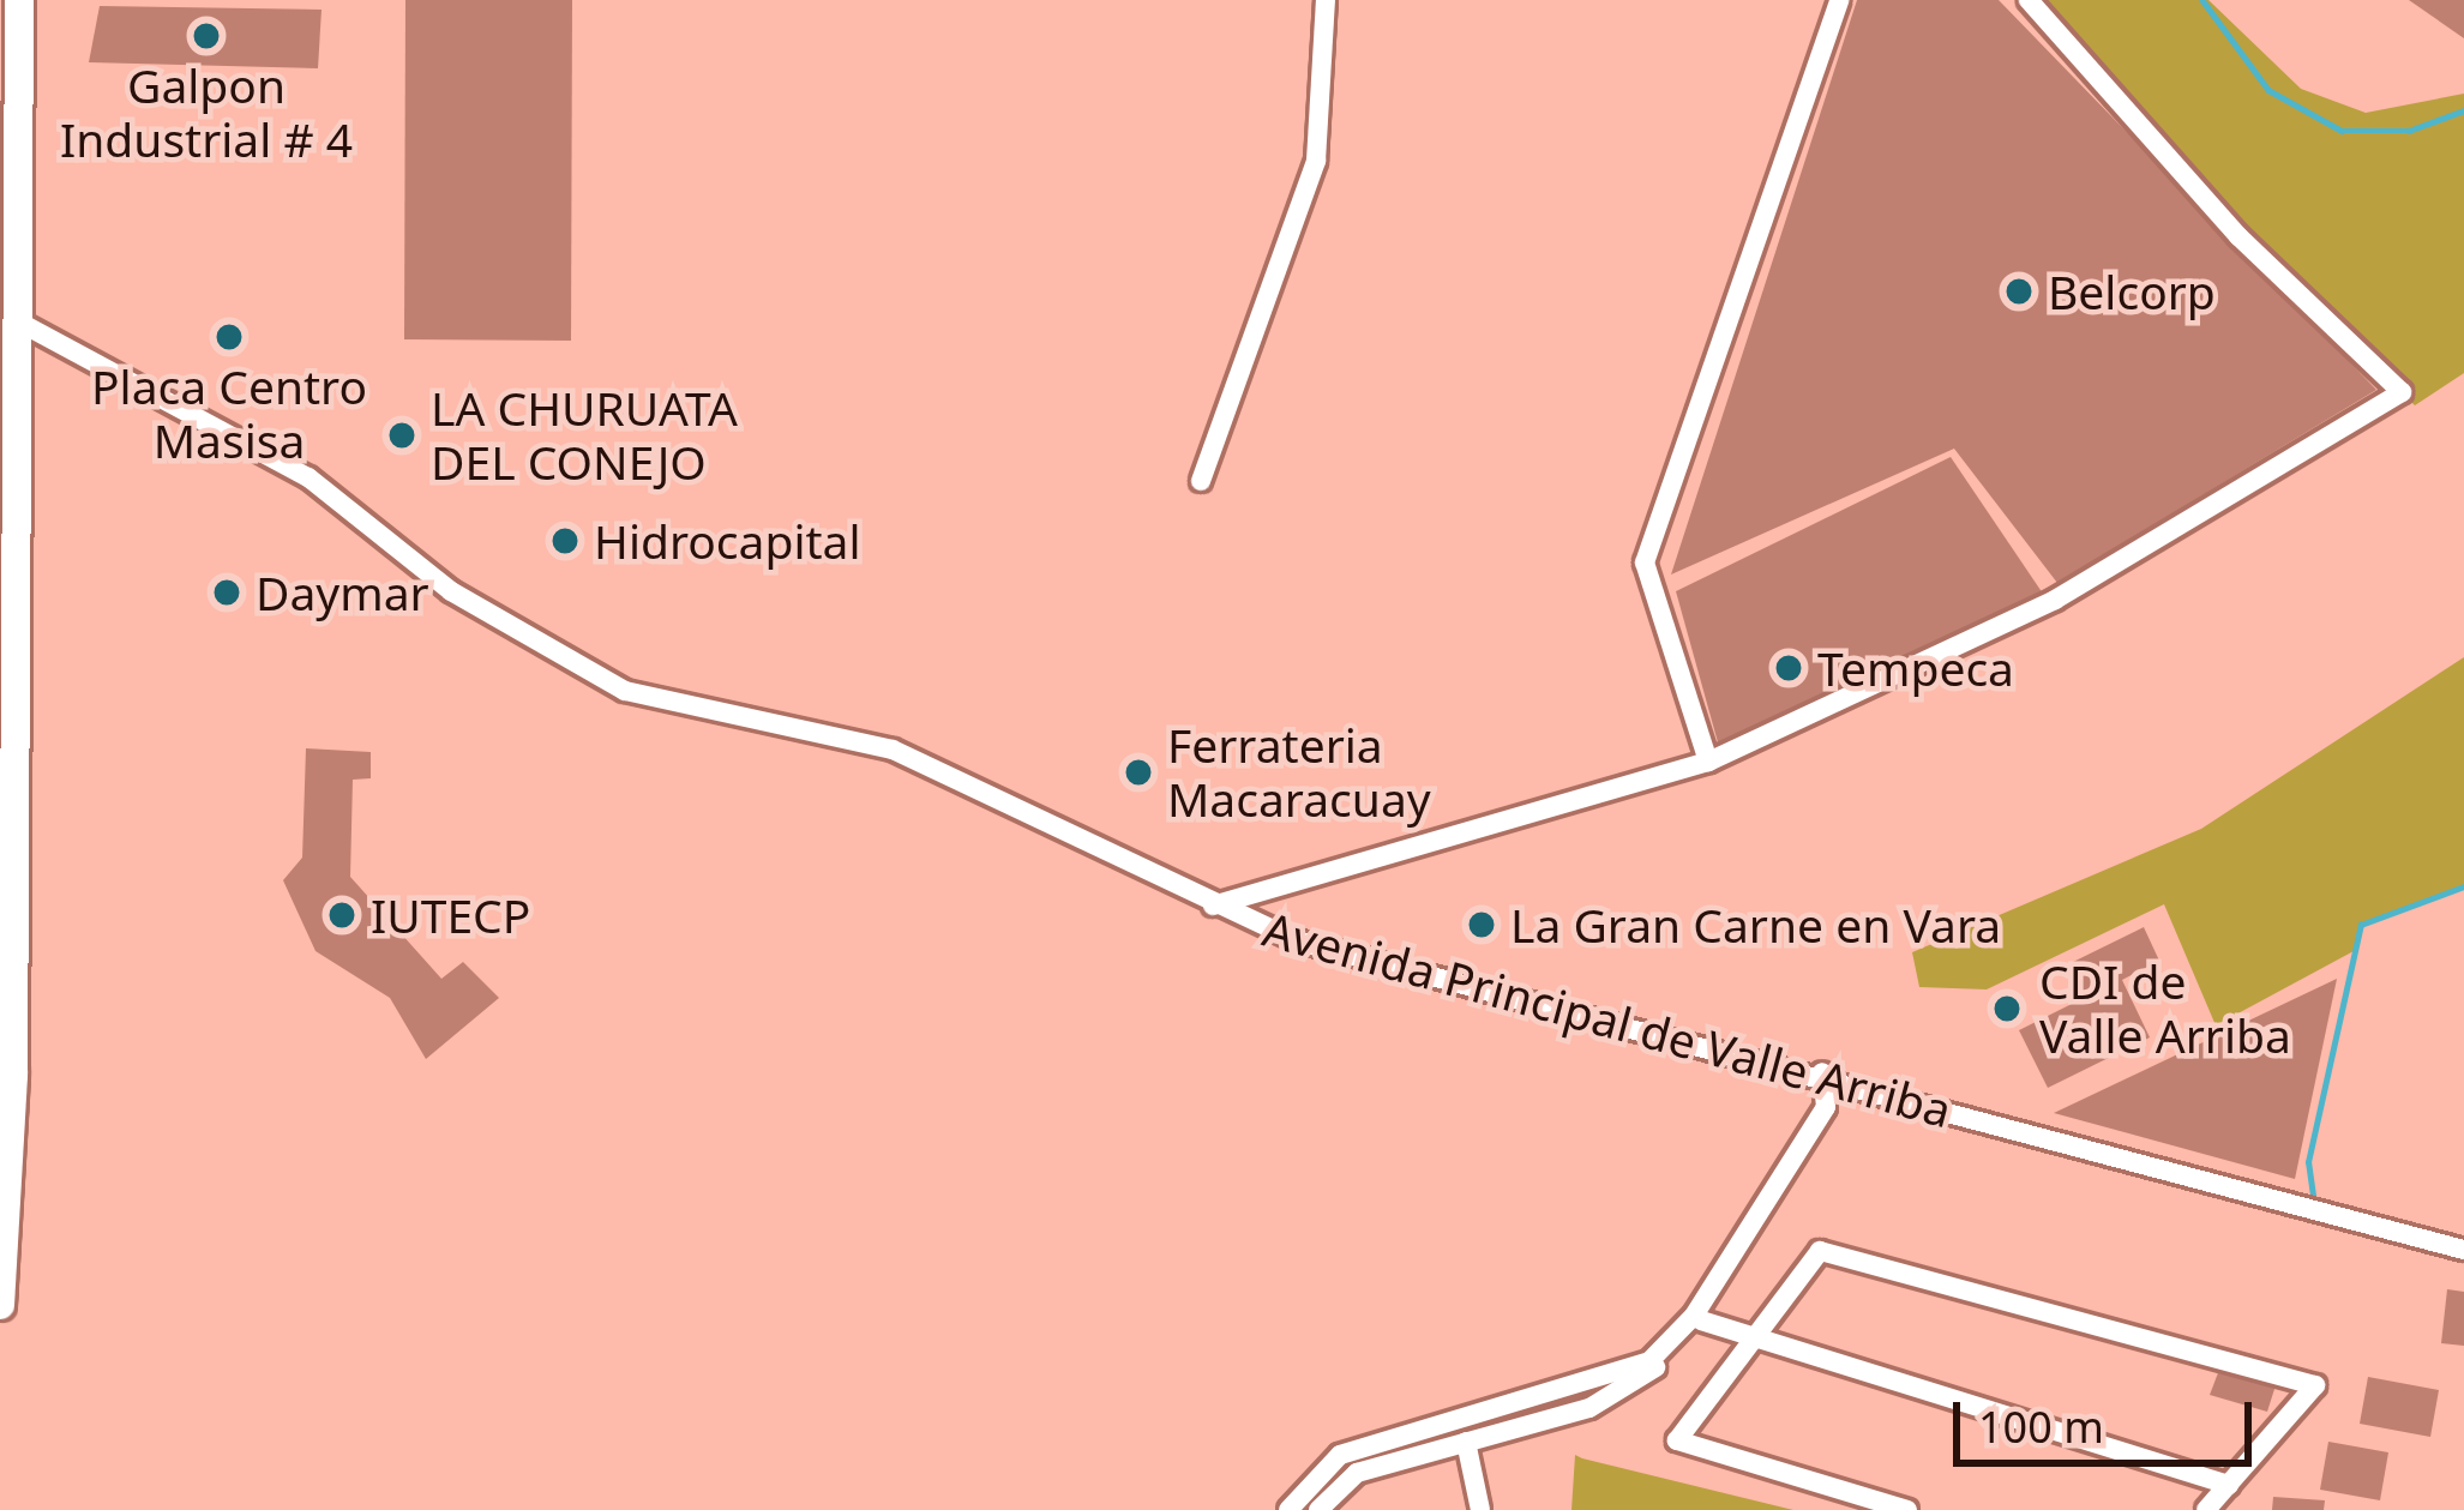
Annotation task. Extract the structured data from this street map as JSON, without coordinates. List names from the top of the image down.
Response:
{
  "streets": {
    "street": ["Avenida Principal de Valle Arriba"]
  },
  "places": [
    "Galpon Industrial # 4",
    "Belcorp",
    "Placa Centro Masisa",
    "LA CHURUATA DEL CONEJO",
    "Hidrocapital",
    "Daymar",
    "Tempeca",
    "Ferrateria Macaracuay",
    "IUTECP",
    "La Gran Carne en Vara",
    "CDI de Valle Arriba"
  ],
  "scale_bar": "100 m"
}
